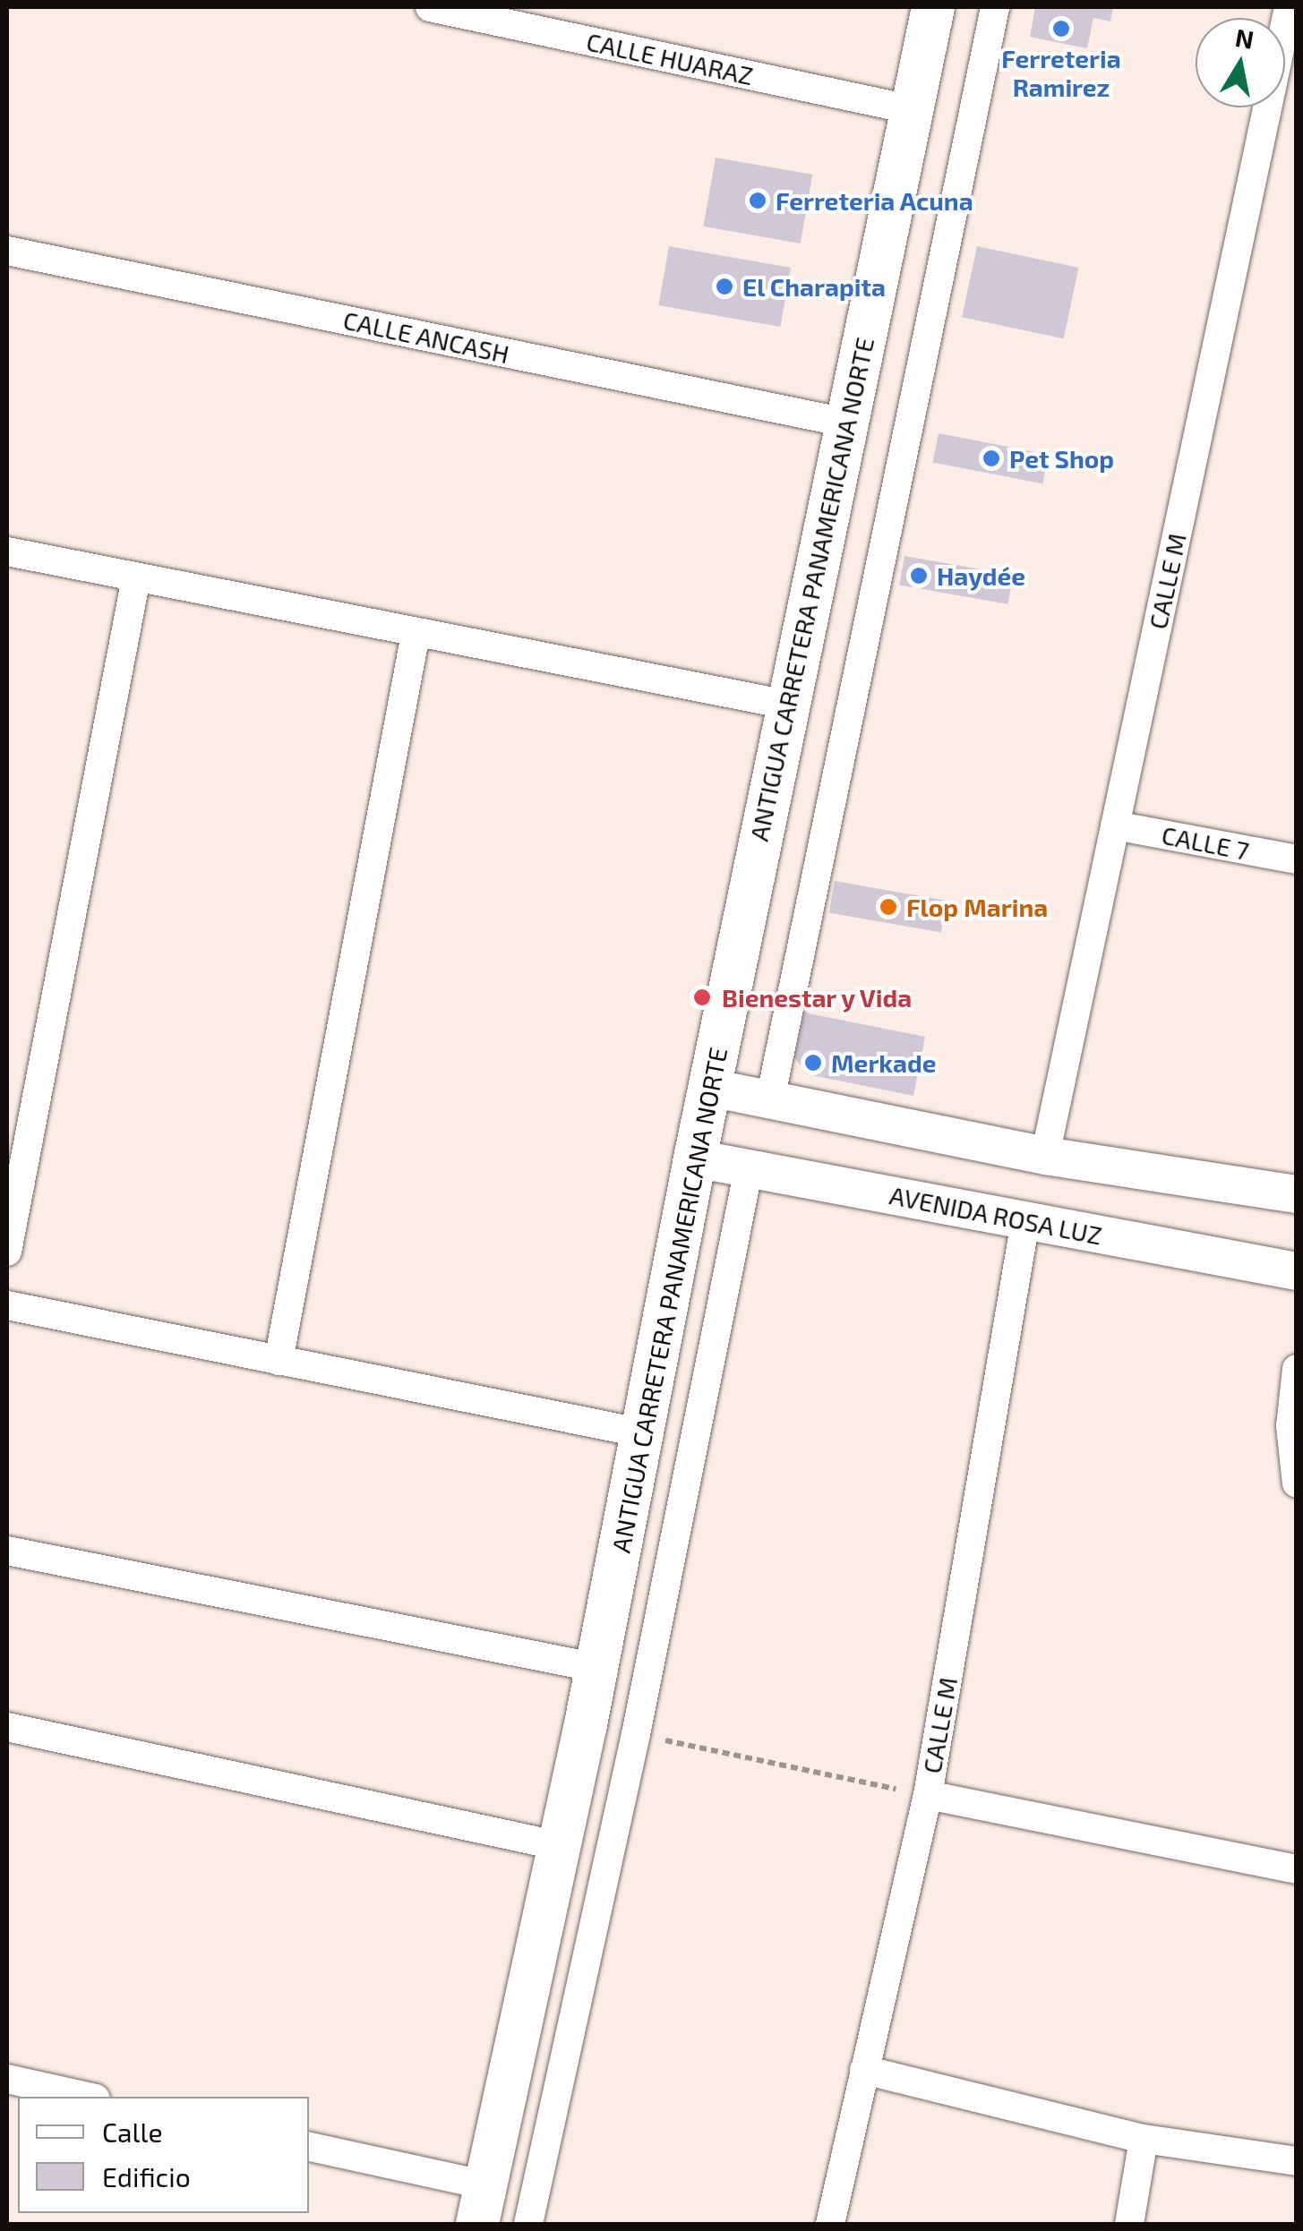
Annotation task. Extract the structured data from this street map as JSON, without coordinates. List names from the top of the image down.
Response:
{
  "streets": {
    "main road": ["ANTIGUA CARRETERA PANAMERICANA NORTE"],
    "street": [
      "CALLE HUARAZ",
      "CALLE ANCASH",
      "CALLE M",
      "CALLE 7",
      "AVENIDA ROSA LUZ"
    ]
  },
  "crossings": [
    ["CALLE HUARAZ", "ANTIGUA CARRETERA PANAMERICANA NORTE"],
    ["CALLE ANCASH", "ANTIGUA CARRETERA PANAMERICANA NORTE"],
    ["CALLE M", "CALLE 7"],
    ["CALLE M", "AVENIDA ROSA LUZ"],
    ["ANTIGUA CARRETERA PANAMERICANA NORTE", "AVENIDA ROSA LUZ"]
  ],
  "places": [
    "Ferreteria Ramirez",
    "Ferreteria Acuna",
    "El Charapita",
    "Pet Shop",
    "Haydée",
    "Flop Marina",
    "Bienestar y Vida",
    "Merkade"
  ],
  "legend": ["Calle", "Edificio"],
  "north": "top"
}
